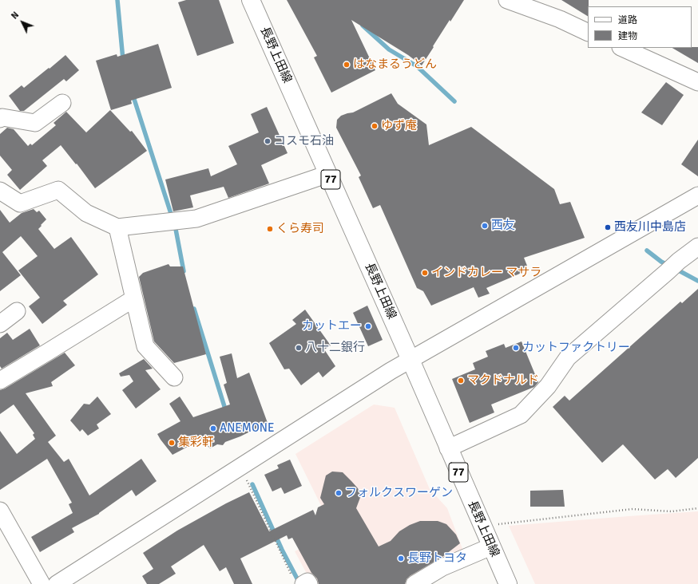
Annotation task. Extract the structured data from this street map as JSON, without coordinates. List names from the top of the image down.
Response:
{
  "streets": {
    "main road": ["長野上田線", "77"]
  },
  "places": [
    "はなまるうどん",
    "ゆず庵",
    "コスモ石油",
    "西友",
    "西友川中島店",
    "くら寿司",
    "インドカレー マサラ",
    "カットエー",
    "八十二銀行",
    "カットファクトリー",
    "マクドナルド",
    "ANEMONE",
    "集彩軒",
    "フォルクスワーゲン",
    "長野トヨタ"
  ],
  "legend": ["道路", "建物"],
  "north": "top left"
}
